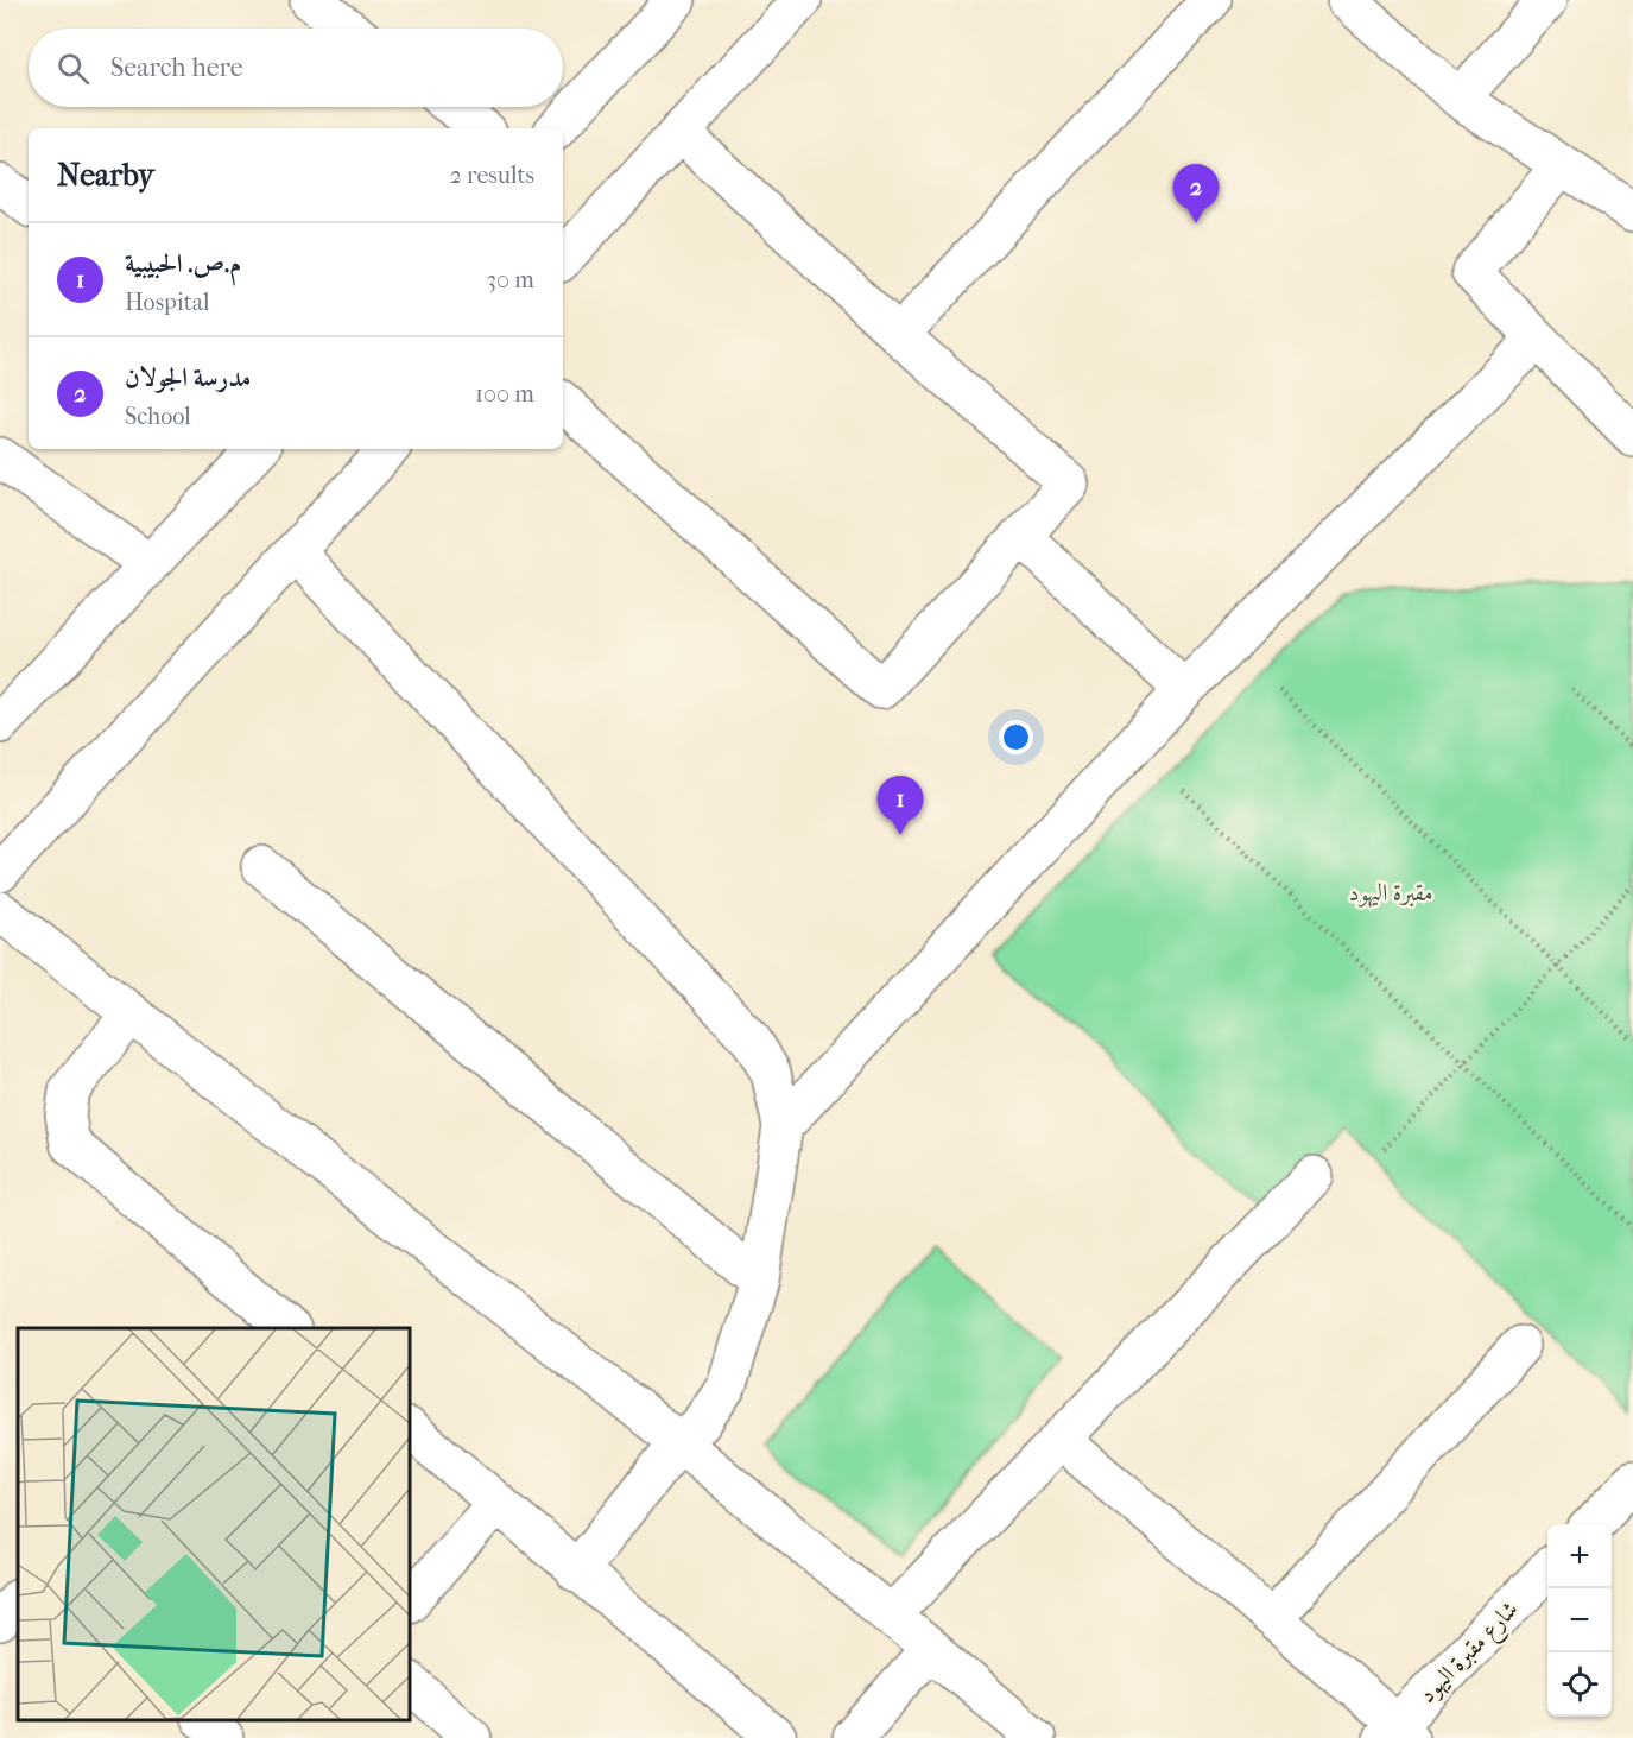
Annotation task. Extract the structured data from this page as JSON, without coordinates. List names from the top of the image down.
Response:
{
  "streets": {
    "street": ["شارع مقبرة اليهود"]
  },
  "parks": ["مقبرة اليهود"],
  "page": {
    "search": "Search here",
    "heading": ["Nearby", "2 results"],
    "pins": ["2", "1"],
    "list": [
      {
        "mark": "1",
        "name": "م.ص. الحبيبية",
        "note": "Hospital",
        "value": "30 m"
      },
      {
        "mark": "2",
        "name": "مدرسة الجولان",
        "note": "School",
        "value": "100 m"
      }
    ],
    "map_buttons": ["+", "−"]
  }
}
